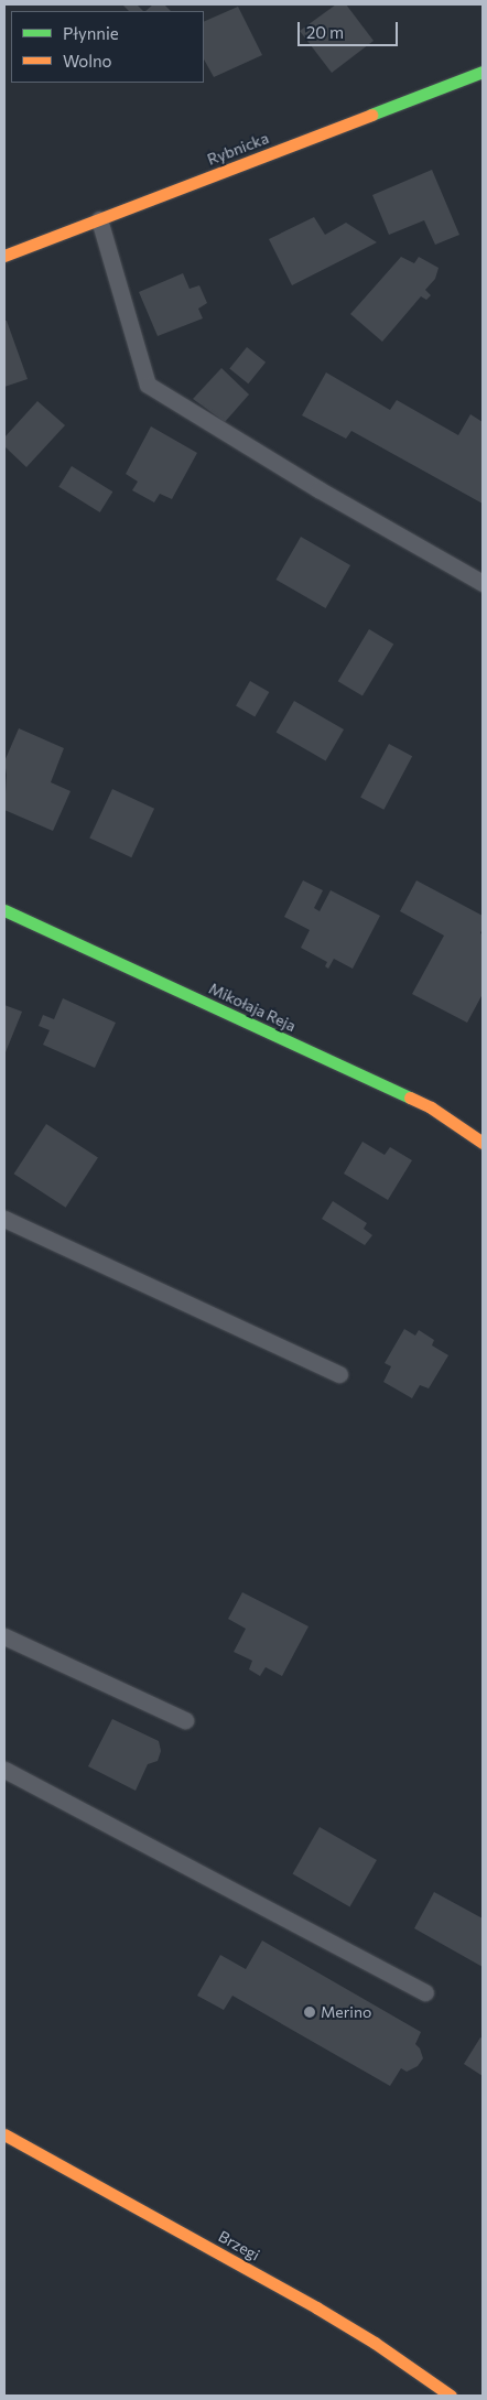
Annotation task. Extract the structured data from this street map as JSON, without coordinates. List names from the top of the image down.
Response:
{
  "streets": {
    "street": ["Rybnicka", "Mikołaja Reja", "Brzegi"]
  },
  "places": ["Merino"],
  "legend": ["Płynnie", "Wolno"],
  "scale_bar": "20 m"
}
